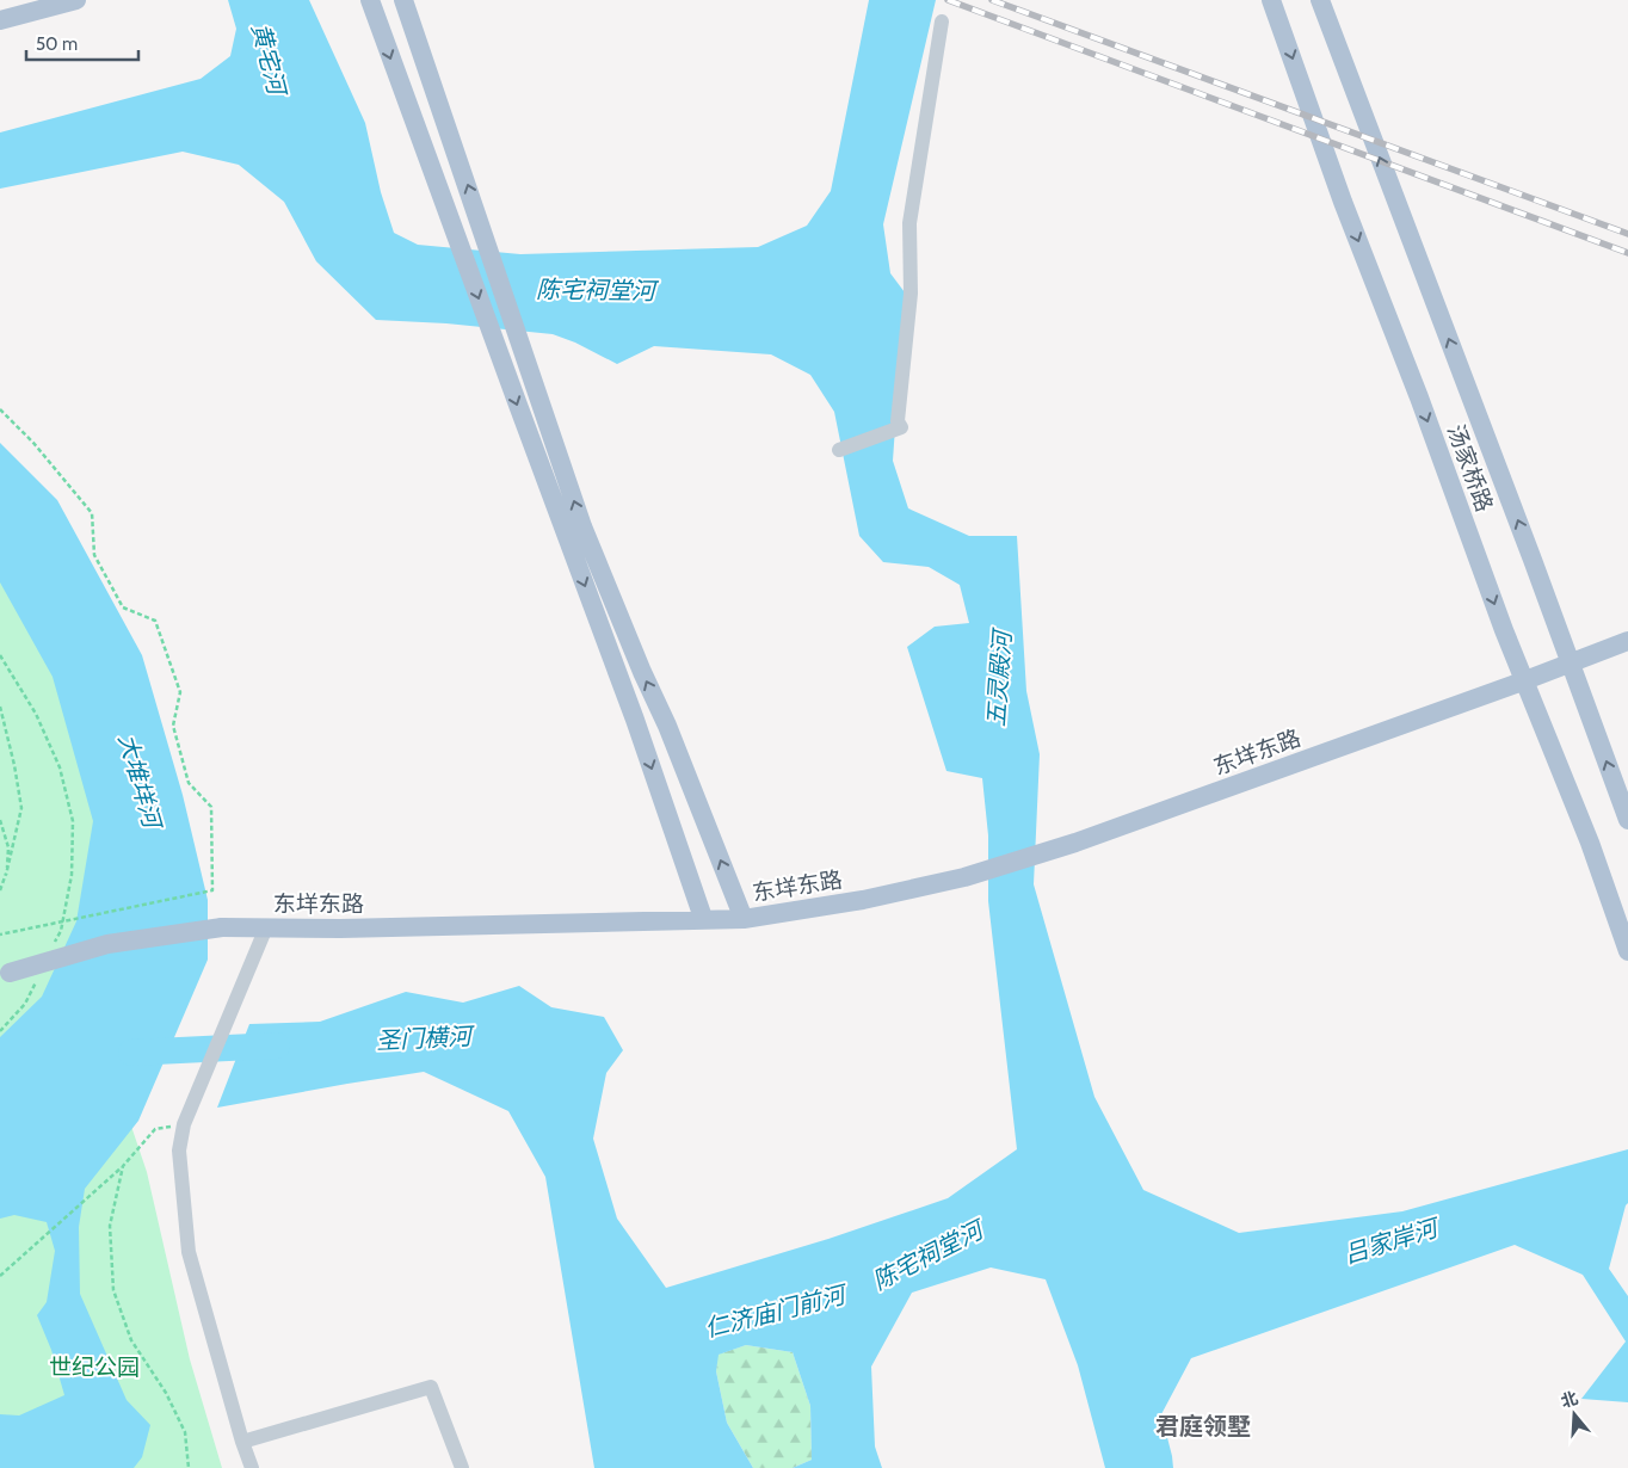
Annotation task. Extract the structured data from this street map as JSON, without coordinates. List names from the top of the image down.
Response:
{
  "streets": {
    "main road": ["汤家桥路", "东垟东路"]
  },
  "crossings": [
    ["汤家桥路", "东垟东路"]
  ],
  "districts": ["君庭领墅"],
  "water": [
    "黄宅河",
    "陈宅祠堂河",
    "五灵殿河",
    "大堆垟河",
    "圣门横河",
    "吕家岸河",
    "仁济庙门前河"
  ],
  "parks": ["世纪公园"],
  "scale_bar": "50 m",
  "north": "top"
}
